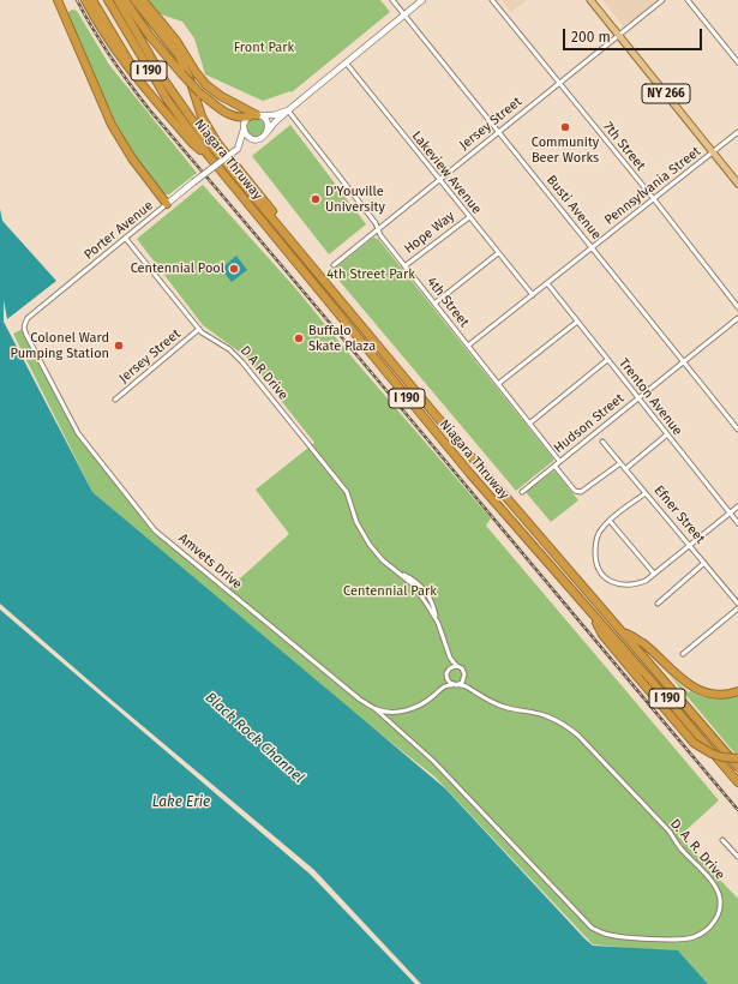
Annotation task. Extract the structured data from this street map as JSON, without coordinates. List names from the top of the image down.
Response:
{
  "streets": {
    "highway": ["I 190", "Niagara Thruway"],
    "main road": ["NY 266"],
    "street": [
      "Jersey Street",
      "7th Street",
      "Lakeview Avenue",
      "Pennsylvania Street",
      "Busti Avenue",
      "Porter Avenue",
      "Hope Way",
      "4th Street",
      "D A R Drive",
      "Trenton Avenue",
      "Hudson Street",
      "Efner Street",
      "Amvets Drive",
      "D. A. R. Drive"
    ]
  },
  "crossings": [
    ["NY 266", "Jersey Street"],
    ["NY 266", "Pennsylvania Street"],
    ["Jersey Street", "7th Street"],
    ["Jersey Street", "Lakeview Avenue"],
    ["Jersey Street", "Busti Avenue"],
    ["Jersey Street", "4th Street"],
    ["Jersey Street", "D A R Drive"],
    ["7th Street", "Pennsylvania Street"],
    ["Lakeview Avenue", "Pennsylvania Street"],
    ["Lakeview Avenue", "Porter Avenue"],
    ["Lakeview Avenue", "Hope Way"],
    ["Pennsylvania Street", "Busti Avenue"],
    ["Pennsylvania Street", "4th Street"],
    ["Pennsylvania Street", "Trenton Avenue"],
    ["Busti Avenue", "Porter Avenue"],
    ["Busti Avenue", "Hudson Street"],
    ["Porter Avenue", "4th Street"],
    ["Porter Avenue", "D A R Drive"],
    ["Porter Avenue", "Amvets Drive"],
    ["Hope Way", "4th Street"],
    ["4th Street", "Hudson Street"],
    ["Trenton Avenue", "Hudson Street"],
    ["Amvets Drive", "D. A. R. Drive"]
  ],
  "water": ["Black Rock Channel", "Lake Erie"],
  "parks": ["Front Park", "4th Street Park", "Centennial Park"],
  "places": [
    "Community Beer Works",
    "D'Youville University",
    "Centennial Pool",
    "Buffalo Skate Plaza",
    "Colonel Ward Pumping Station"
  ],
  "scale_bar": "200 m"
}
